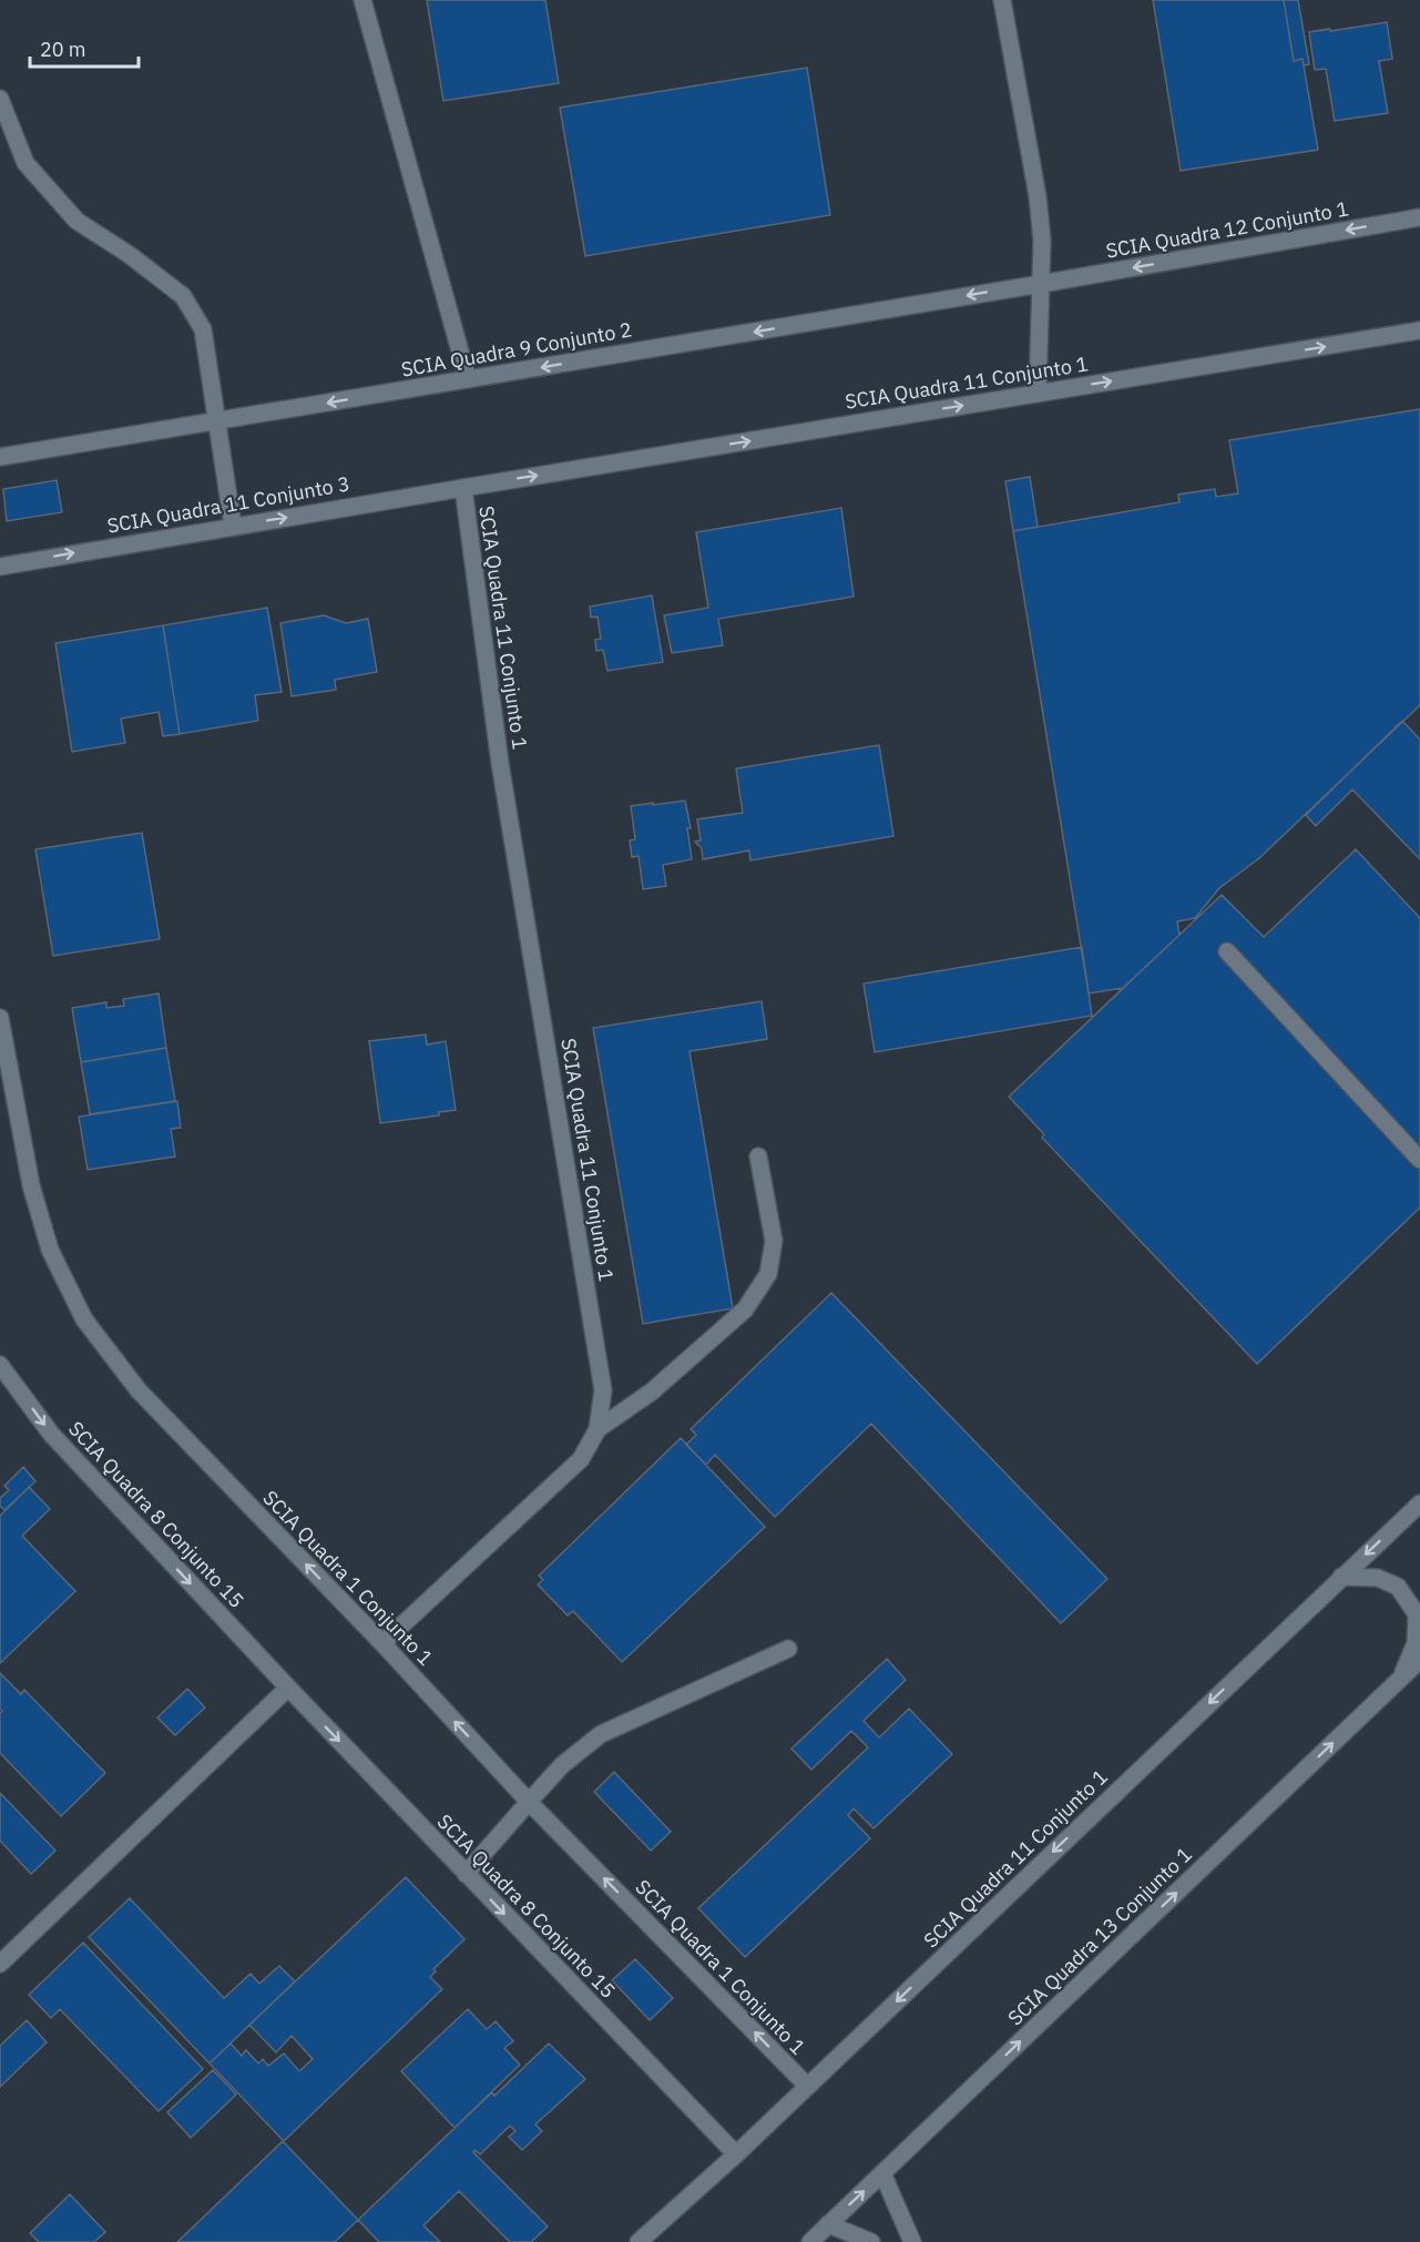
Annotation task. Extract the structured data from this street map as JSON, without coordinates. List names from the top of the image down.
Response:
{
  "streets": {
    "street": [
      "SCIA Quadra 12 Conjunto 1",
      "SCIA Quadra 9 Conjunto 2",
      "SCIA Quadra 11 Conjunto 1",
      "SCIA Quadra 11 Conjunto 3",
      "SCIA Quadra 8 Conjunto 15",
      "SCIA Quadra 1 Conjunto 1",
      "SCIA Quadra 13 Conjunto 1"
    ]
  },
  "crossings": [
    ["SCIA Quadra 12 Conjunto 1", "SCIA Quadra 9 Conjunto 2"],
    ["SCIA Quadra 11 Conjunto 1", "SCIA Quadra 11 Conjunto 3"],
    ["SCIA Quadra 11 Conjunto 1", "SCIA Quadra 8 Conjunto 15"],
    ["SCIA Quadra 11 Conjunto 1", "SCIA Quadra 1 Conjunto 1"]
  ],
  "one_way": [
    "SCIA Quadra 12 Conjunto 1",
    "SCIA Quadra 9 Conjunto 2",
    "SCIA Quadra 11 Conjunto 3",
    "SCIA Quadra 8 Conjunto 15",
    "SCIA Quadra 1 Conjunto 1",
    "SCIA Quadra 13 Conjunto 1"
  ],
  "scale_bar": "20 m"
}
